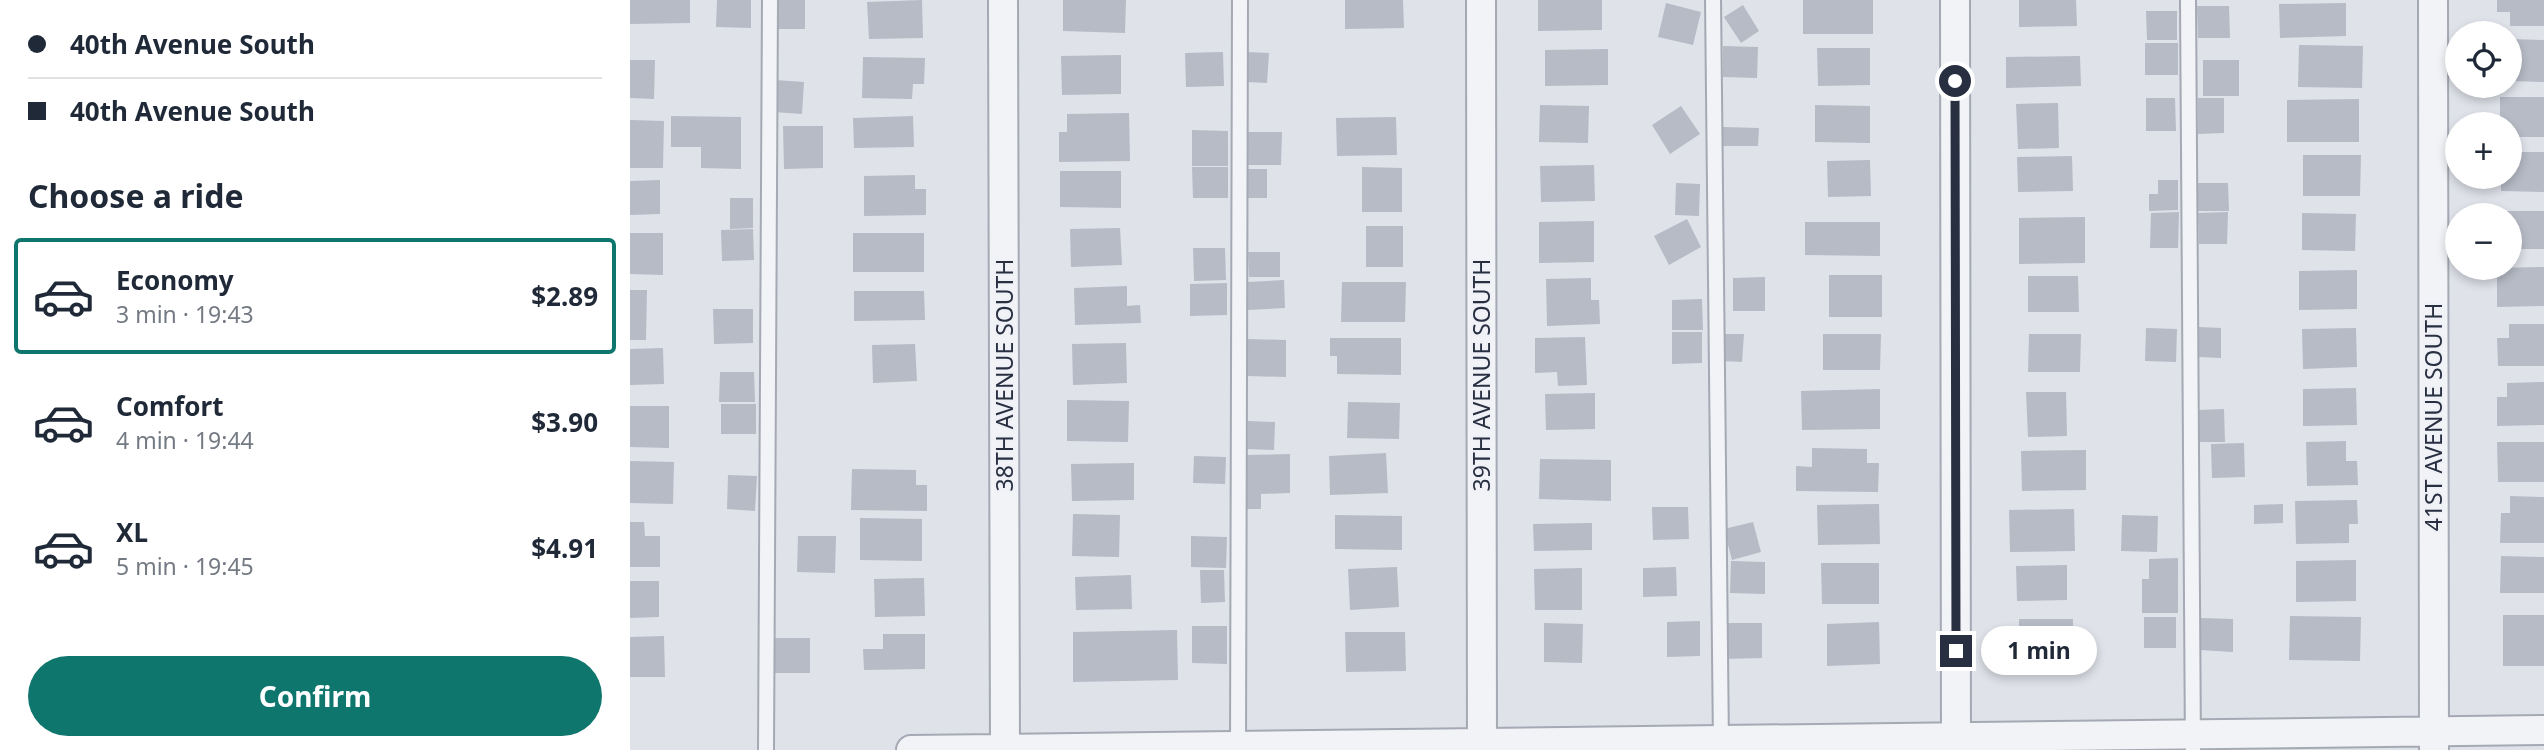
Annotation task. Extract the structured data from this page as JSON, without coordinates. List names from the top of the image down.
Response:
{
  "streets": {
    "street": ["38TH AVENUE SOUTH", "39TH AVENUE SOUTH", "41ST AVENUE SOUTH"]
  },
  "page": {
    "banner": ["40th Avenue South", "40th Avenue South"],
    "map_buttons": ["+", "−"],
    "heading": "Choose a ride",
    "list": [
      {
        "name": "Economy",
        "note": "3 min · 19:43",
        "value": "$2.89"
      },
      {
        "name": "Comfort",
        "note": "4 min · 19:44",
        "value": "$3.90"
      },
      {
        "name": "XL",
        "note": "5 min · 19:45",
        "value": "$4.91"
      }
    ],
    "bubble": "1 min",
    "buttons": "Confirm"
  }
}
